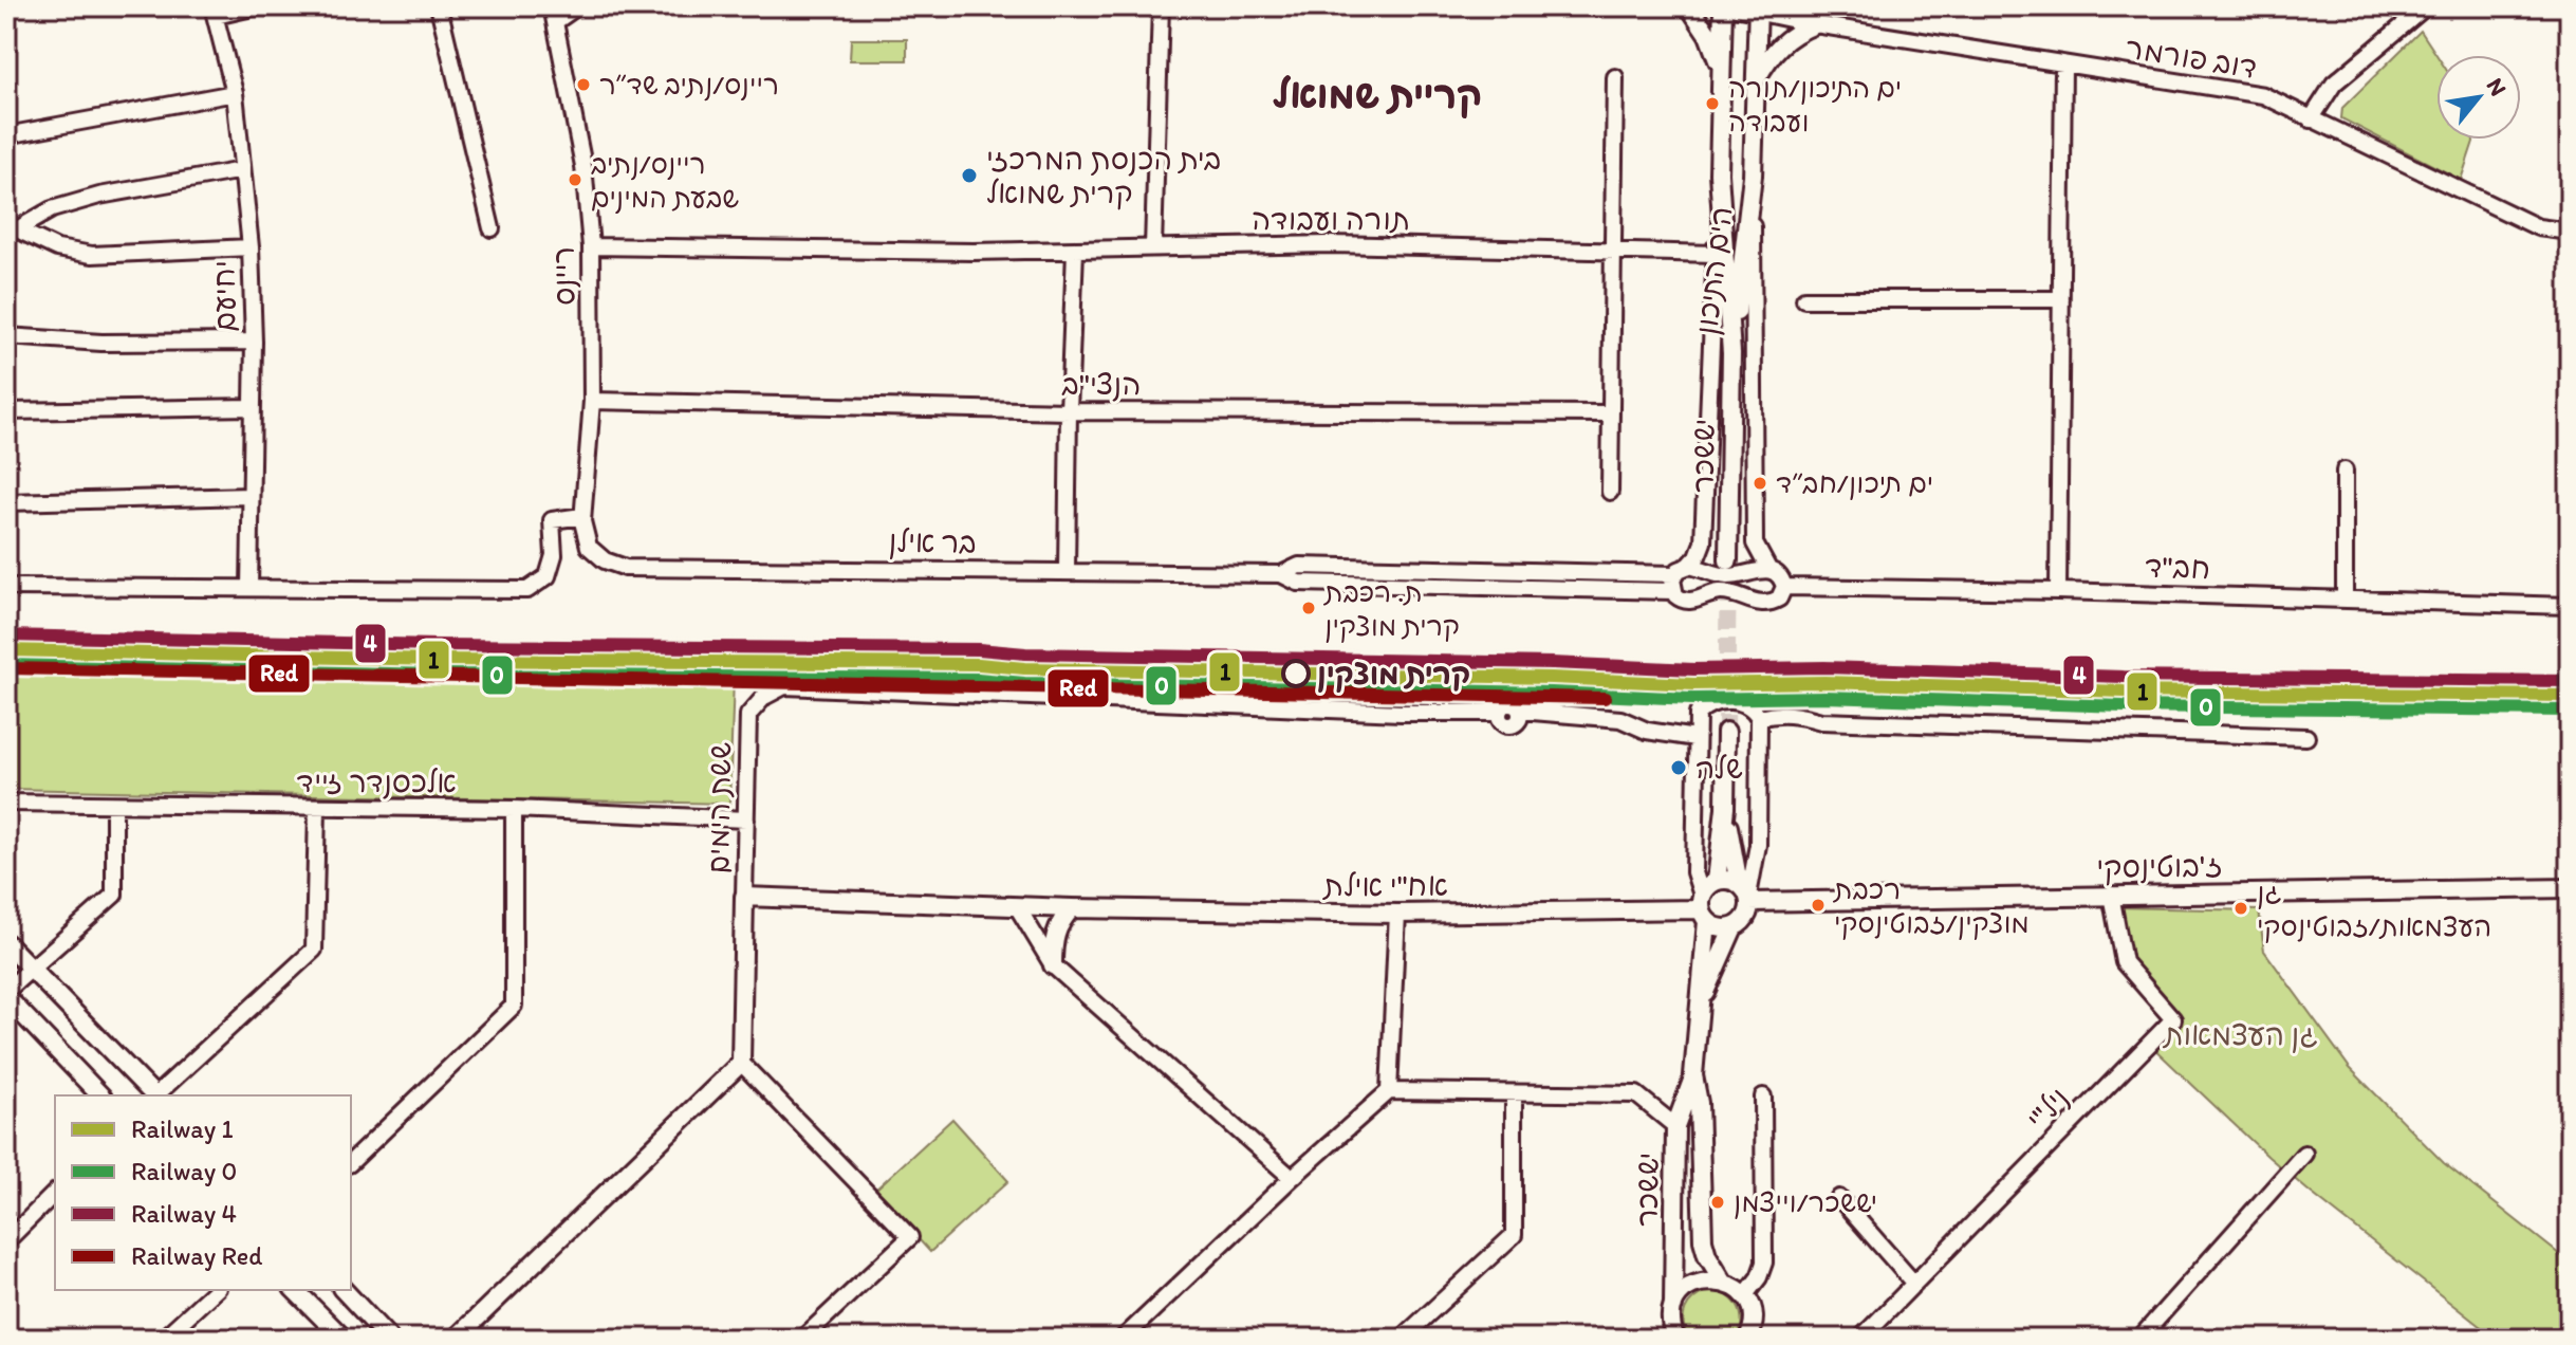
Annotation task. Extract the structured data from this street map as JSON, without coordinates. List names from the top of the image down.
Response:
{
  "streets": {
    "street": [
      "דוב פורמר",
      "תורה ועבודה",
      "הים התיכון",
      "ריינס",
      "יחיעם",
      "הנצי\"ב",
      "יששכר",
      "בר אילן",
      "חב\"ד",
      "אלכסנדר זייד",
      "ששת הימים",
      "ז'בוטינסקי",
      "אח\"י אילת",
      "ניל\"י"
    ]
  },
  "crossings": [
    ["דוב פורמר", "הים התיכון"],
    ["תורה ועבודה", "ריינס"],
    ["הים התיכון", "יששכר"],
    ["ריינס", "הנצי\"ב"],
    ["ריינס", "בר אילן"],
    ["יששכר", "ז'בוטינסקי"],
    ["יששכר", "אח\"י אילת"],
    ["בר אילן", "חב\"ד"],
    ["אלכסנדר זייד", "ששת הימים"],
    ["ז'בוטינסקי", "אח\"י אילת"],
    ["ז'בוטינסקי", "ניל\"י"]
  ],
  "districts": ["קריית שמואל"],
  "parks": ["גן העצמאות"],
  "places": [
    "ריינס/נתיב שד״ר",
    "ים התיכון/תורה ועבודה",
    "בית הכנסת המרכזי קרית שמואל",
    "ריינס/נתיב שבעת המינים",
    "ים תיכון/חב״ד",
    "ת. רכבת קרית מוצקין",
    "קרית מוצקין",
    "שלה",
    "רכבת מוצקין/זבוטינסקי",
    "גן העצמאות/זבוטינסקי",
    "יששכר/וייצמן"
  ],
  "lines": [
    "rail line 4",
    "rail line 1",
    "rail line 0",
    "rail line Red"
  ],
  "legend": [
    "Railway 1",
    "Railway 0",
    "Railway 4",
    "Railway Red"
  ],
  "north": "top right"
}
